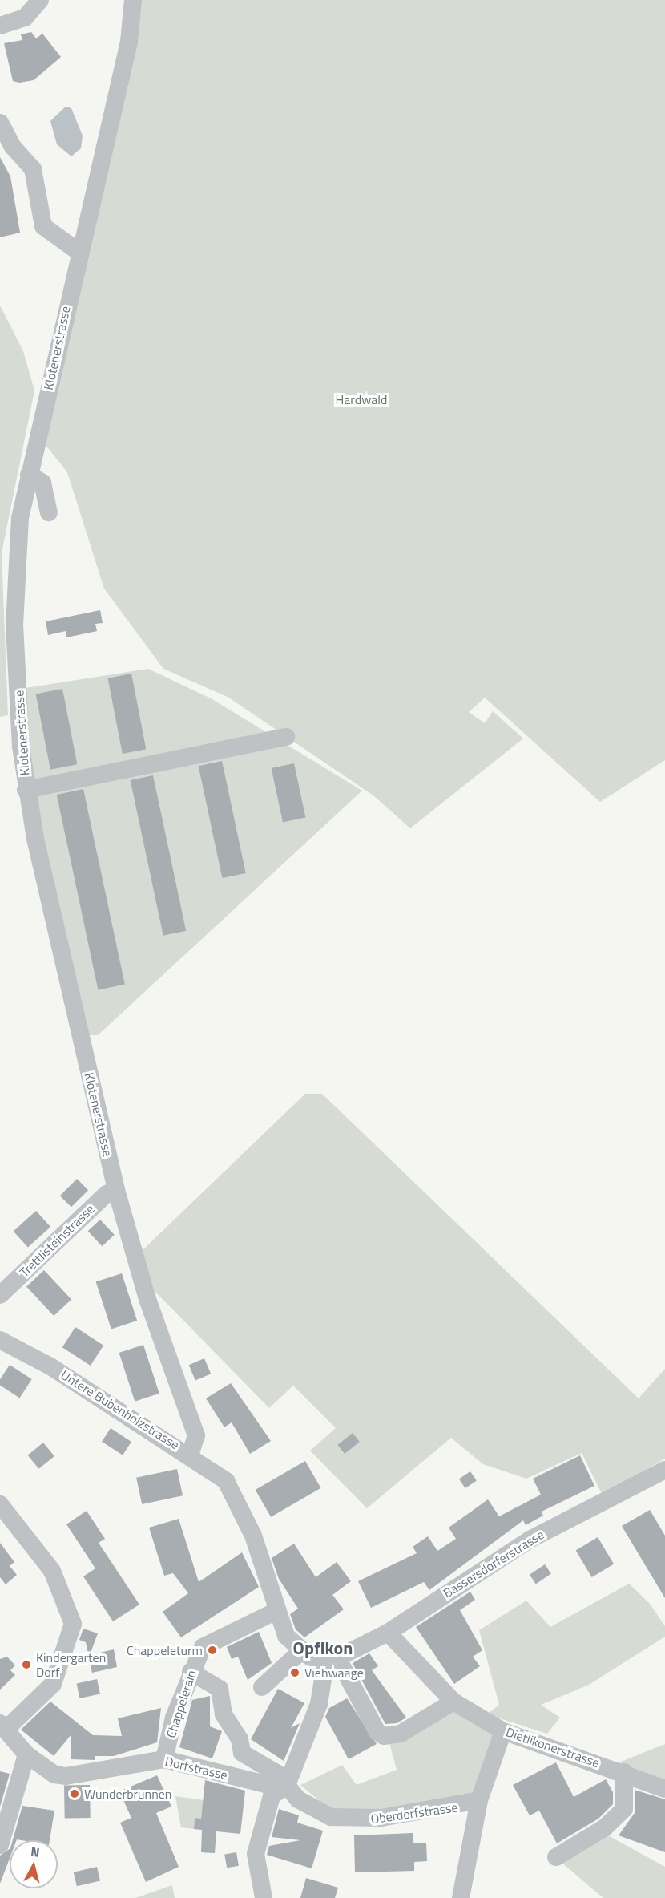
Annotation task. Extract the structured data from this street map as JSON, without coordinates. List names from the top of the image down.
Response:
{
  "streets": {
    "street": [
      "Klotenerstrasse",
      "Trettlisteinstrasse",
      "Untere Bubenholzstrasse",
      "Bassersdorferstrasse",
      "Chappelerain",
      "Dietlikonerstrasse",
      "Dorfstrasse",
      "Oberdorfstrasse"
    ]
  },
  "crossings": [
    ["Klotenerstrasse", "Trettlisteinstrasse"],
    ["Klotenerstrasse", "Untere Bubenholzstrasse"],
    ["Untere Bubenholzstrasse", "Chappelerain"],
    ["Bassersdorferstrasse", "Dietlikonerstrasse"],
    ["Chappelerain", "Dorfstrasse"],
    ["Chappelerain", "Oberdorfstrasse"],
    ["Dorfstrasse", "Oberdorfstrasse"]
  ],
  "districts": ["Opfikon"],
  "parks": ["Hardwald"],
  "places": [
    "Chappeleturm",
    "Kindergarten Dorf",
    "Viehwaage",
    "Wunderbrunnen"
  ],
  "north": "top"
}
